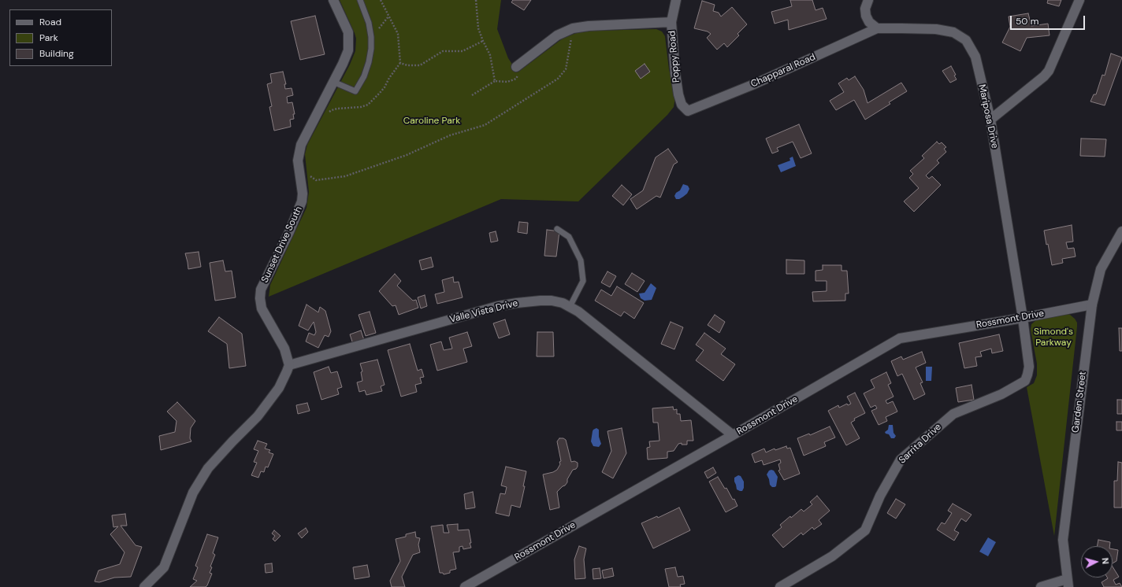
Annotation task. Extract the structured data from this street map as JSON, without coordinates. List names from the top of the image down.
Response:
{
  "streets": {
    "street": [
      "Poppy Road",
      "Chapparal Road",
      "Mariposa Drive",
      "Sunset Drive South",
      "Valle Vista Drive",
      "Rossmont Drive",
      "Garden Street",
      "Sarrita Drive"
    ]
  },
  "crossings": [
    ["Poppy Road", "Chapparal Road"],
    ["Chapparal Road", "Mariposa Drive"],
    ["Mariposa Drive", "Rossmont Drive"],
    ["Mariposa Drive", "Sarrita Drive"],
    ["Sunset Drive South", "Valle Vista Drive"],
    ["Valle Vista Drive", "Rossmont Drive"],
    ["Rossmont Drive", "Garden Street"],
    ["Rossmont Drive", "Sarrita Drive"]
  ],
  "parks": ["Caroline Park", "Simond's Parkway"],
  "legend": ["Road", "Park", "Building"],
  "scale_bar": "50 m",
  "north": "right"
}
